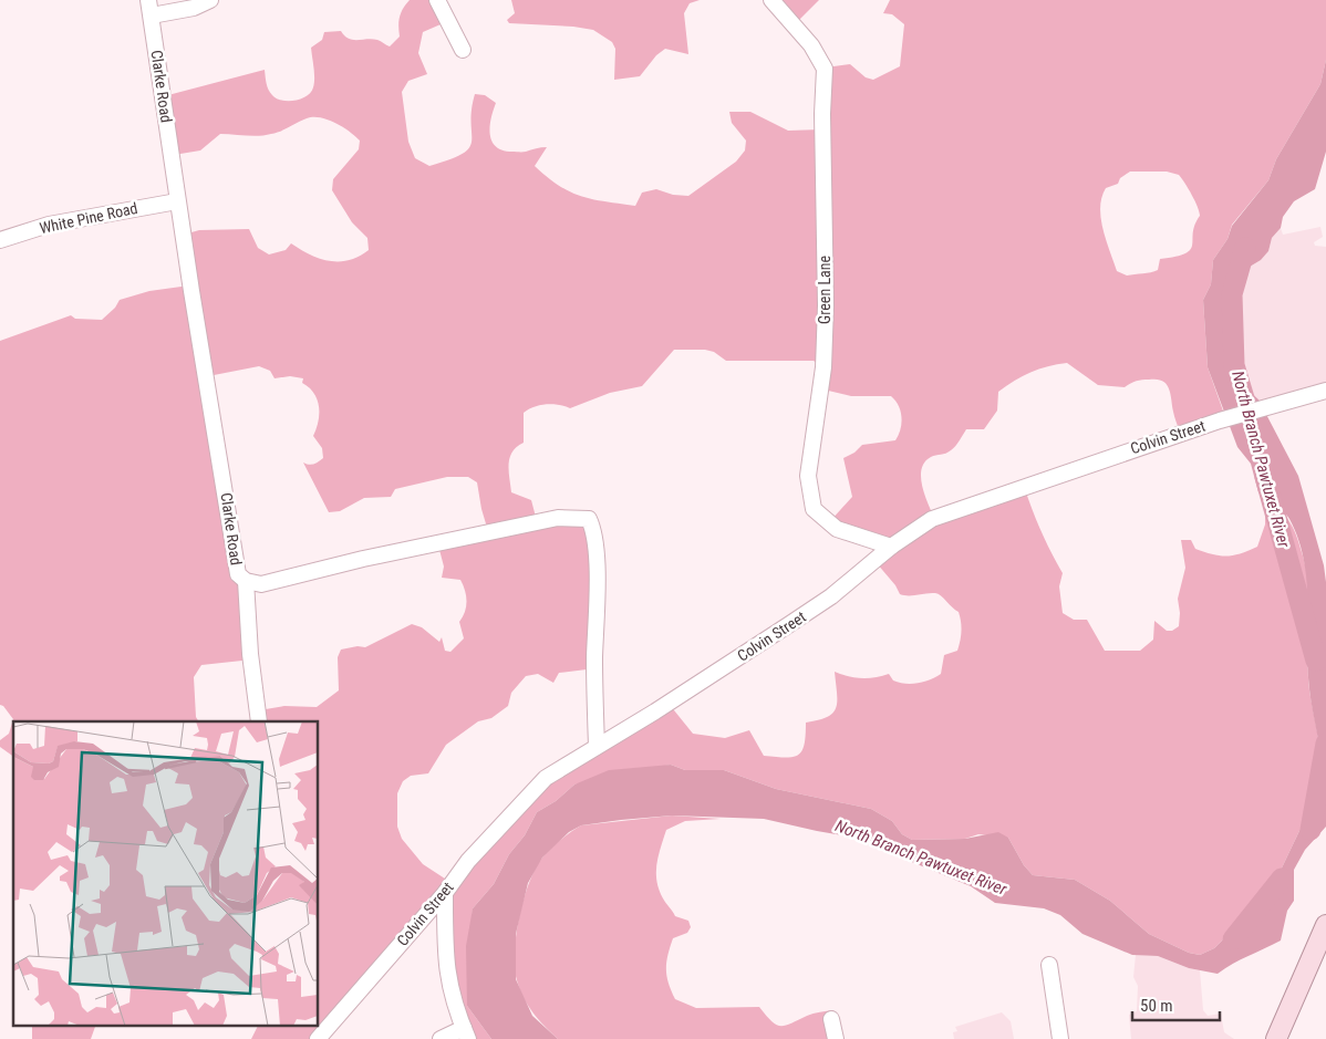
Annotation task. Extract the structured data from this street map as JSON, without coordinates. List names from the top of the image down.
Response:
{
  "streets": {
    "street": [
      "Clarke Road",
      "White Pine Road",
      "Green Lane",
      "Colvin Street"
    ]
  },
  "crossings": [
    ["Clarke Road", "White Pine Road"],
    ["Clarke Road", "Colvin Street"],
    ["Green Lane", "Colvin Street"]
  ],
  "water": ["North Branch Pawtuxet River"],
  "scale_bar": "50 m"
}
